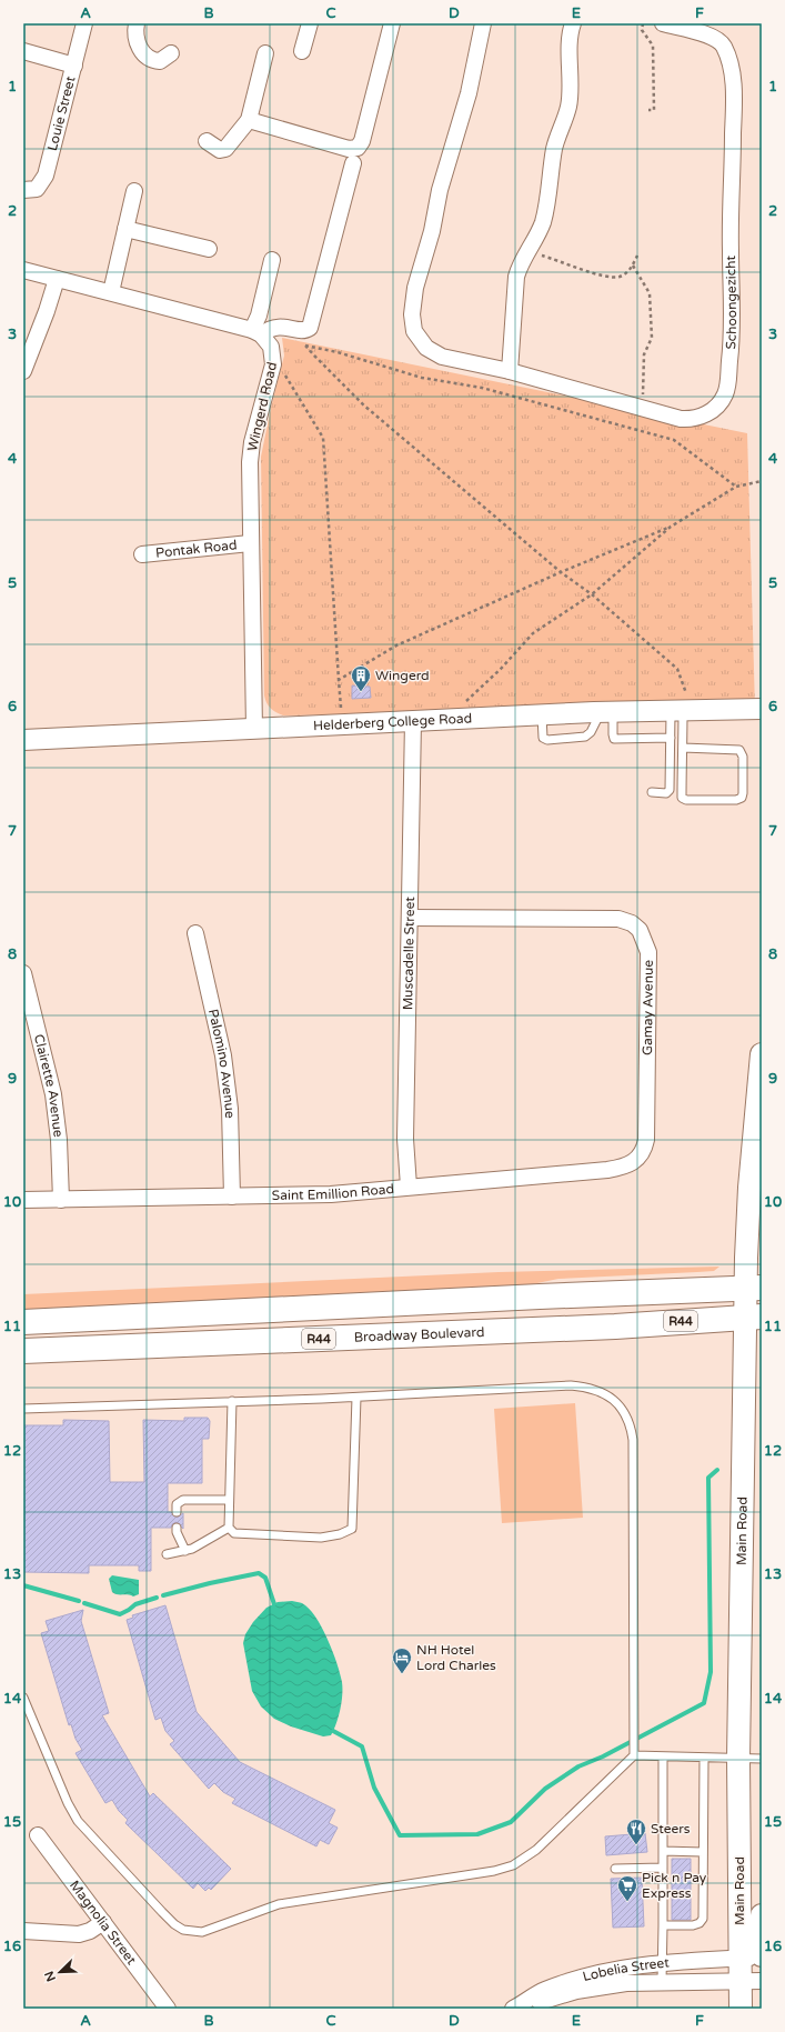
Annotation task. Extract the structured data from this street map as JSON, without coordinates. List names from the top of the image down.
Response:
{
  "streets": {
    "main road": ["R44", "Broadway Boulevard", "Main Road"],
    "street": [
      "Louie Street",
      "Schoongezicht",
      "Wingerd Road",
      "Pontak Road",
      "Helderberg College Road",
      "Muscadelle Street",
      "Gamay Avenue",
      "Palomino Avenue",
      "Clairette Avenue",
      "Saint Emillion Road",
      "Magnolia Street",
      "Lobelia Street"
    ]
  },
  "crossings": [
    ["Wingerd Road", "Pontak Road"],
    ["Wingerd Road", "Helderberg College Road"],
    ["Helderberg College Road", "Muscadelle Street"],
    ["Muscadelle Street", "Gamay Avenue"],
    ["Muscadelle Street", "Saint Emillion Road"],
    ["Gamay Avenue", "Saint Emillion Road"],
    ["Palomino Avenue", "Saint Emillion Road"],
    ["Clairette Avenue", "Saint Emillion Road"],
    ["R44", "Main Road"],
    ["Broadway Boulevard", "Main Road"],
    ["Main Road", "Lobelia Street"]
  ],
  "places": {
    "building": ["Wingerd"],
    "hotel": ["NH Hotel Lord Charles"],
    "restaurant": ["Steers"],
    "supermarket": ["Pick n Pay Express"]
  },
  "north": "bottom left",
  "grid": {
    "columns": [
      "A",
      "B",
      "C",
      "D",
      "E",
      "F"
    ],
    "rows": [
      "1",
      "2",
      "3",
      "4",
      "5",
      "6",
      "7",
      "8",
      "9",
      "10",
      "11",
      "12",
      "13",
      "14",
      "15",
      "16"
    ]
  }
}
